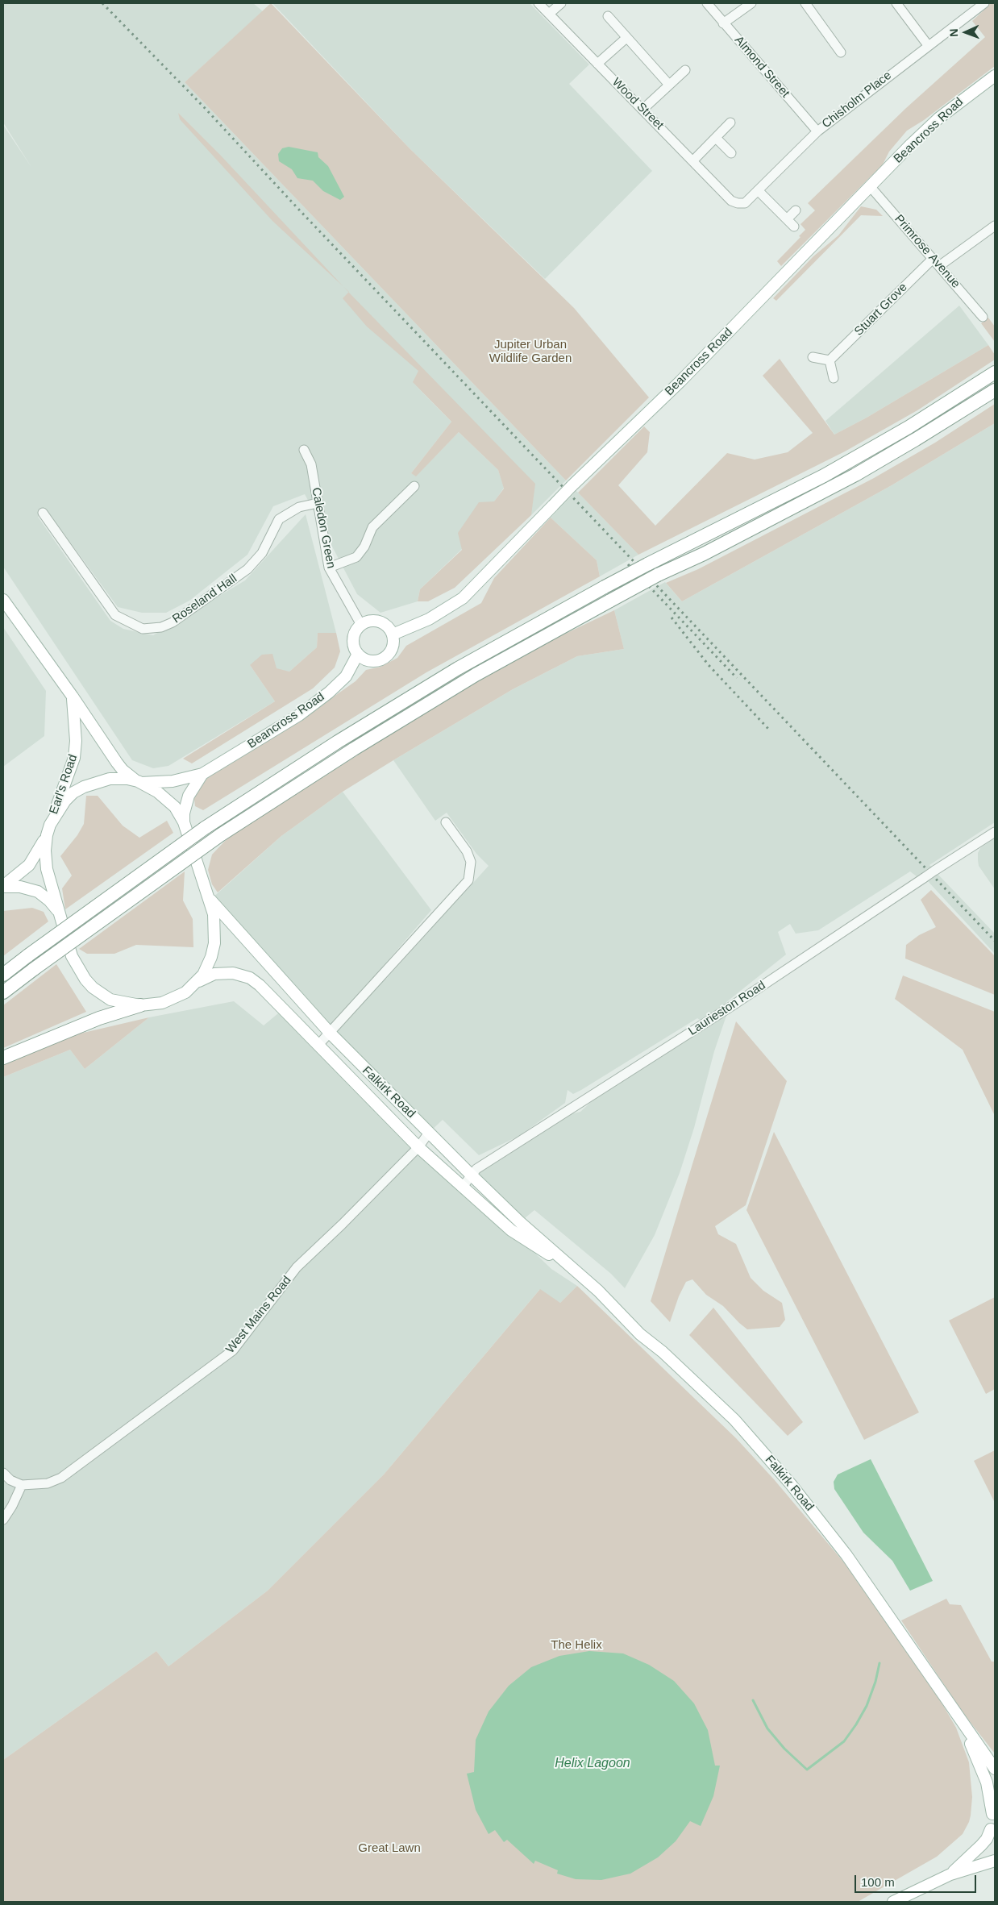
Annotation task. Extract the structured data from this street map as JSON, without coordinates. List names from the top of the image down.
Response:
{
  "streets": {
    "main road": ["Beancross Road", "Earl's Road", "Falkirk Road"],
    "street": [
      "Almond Street",
      "Chisholm Place",
      "Wood Street",
      "Primrose Avenue",
      "Stuart Grove",
      "Caledon Green",
      "Roseland Hall",
      "Laurieston Road",
      "West Mains Road"
    ]
  },
  "crossings": [
    ["Almond Street", "Chisholm Place"],
    ["Chisholm Place", "Wood Street"],
    ["Beancross Road", "Primrose Avenue"],
    ["Beancross Road", "Caledon Green"],
    ["Beancross Road", "Earl's Road"],
    ["Primrose Avenue", "Stuart Grove"],
    ["Caledon Green", "Roseland Hall"],
    ["Laurieston Road", "Falkirk Road"],
    ["Falkirk Road", "West Mains Road"]
  ],
  "water": ["Helix Lagoon"],
  "parks": ["Jupiter Urban Wildlife Garden", "The Helix", "Great Lawn"],
  "scale_bar": "100 m",
  "north": "left"
}
